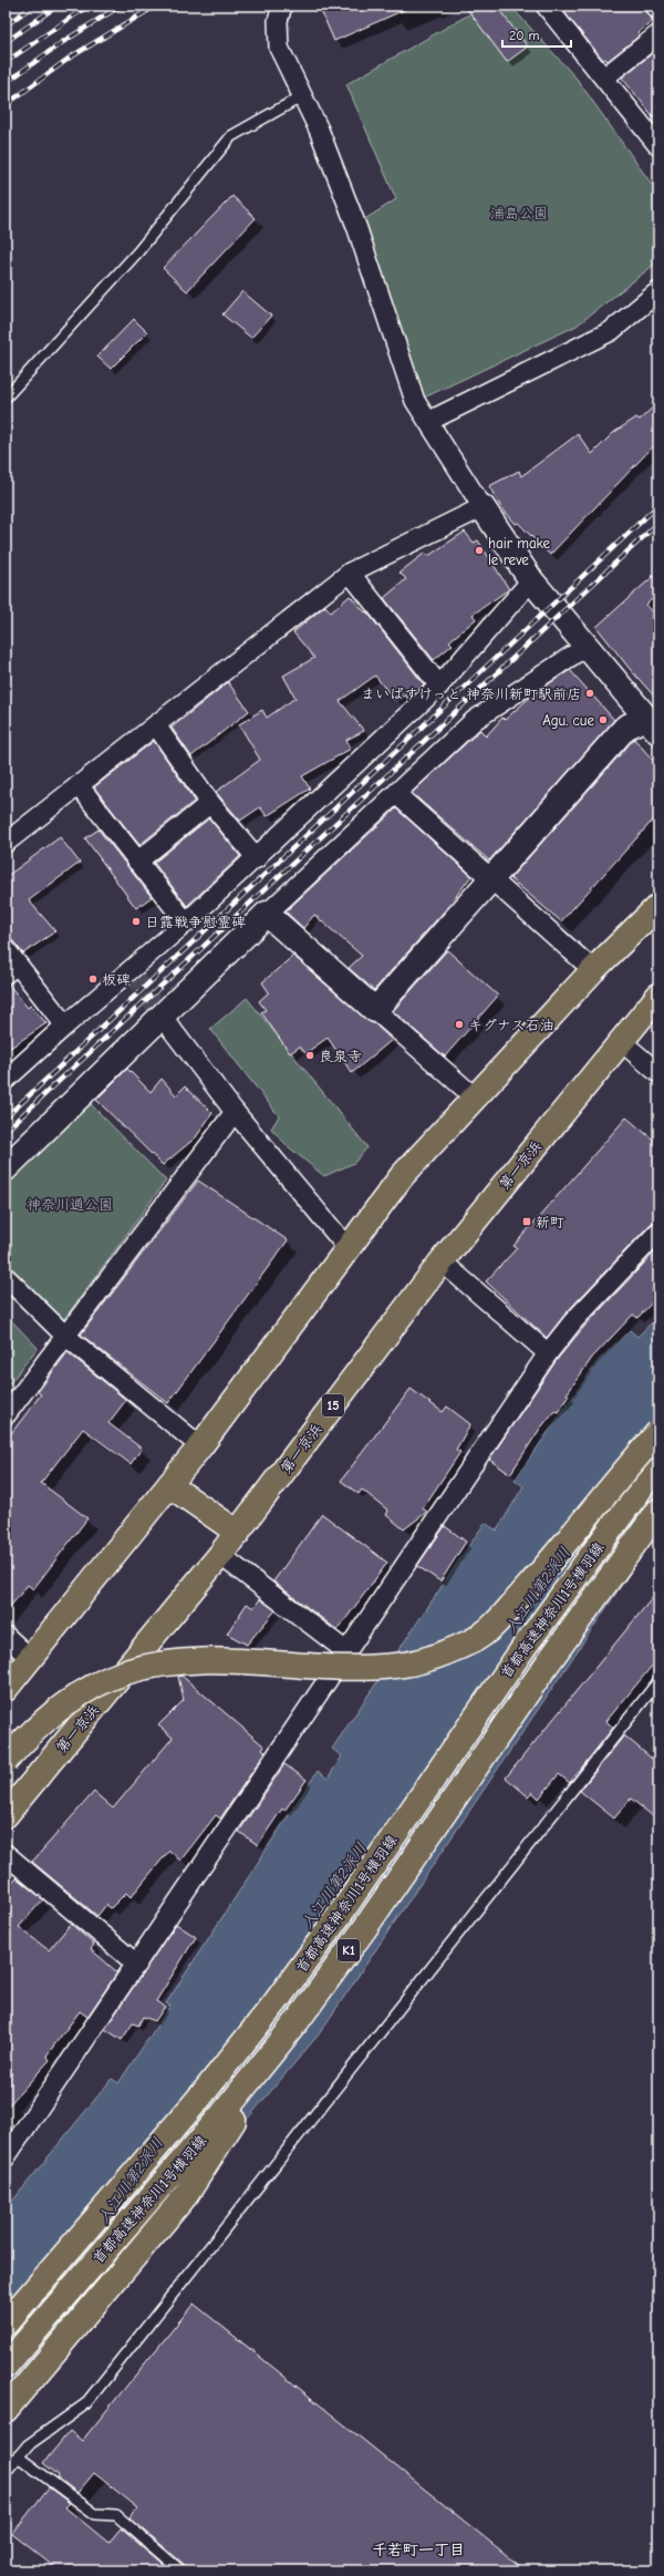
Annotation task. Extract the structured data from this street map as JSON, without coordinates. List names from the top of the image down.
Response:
{
  "streets": {
    "highway": [
      "第一京浜",
      "15",
      "首都高速神奈川1号横羽線",
      "K1"
    ]
  },
  "districts": ["千若町一丁目"],
  "water": ["入江川第2派川"],
  "parks": ["浦島公園", "神奈川通公園"],
  "places": {
    "other": [
      "hair make le reve",
      "まいばすけっと 神奈川新町駅前店",
      "Agu. cue",
      "日露戦争慰霊碑",
      "板碑",
      "キグナス石油",
      "良泉寺"
    ],
    "transit": ["新町"]
  },
  "scale_bar": "20 m"
}
